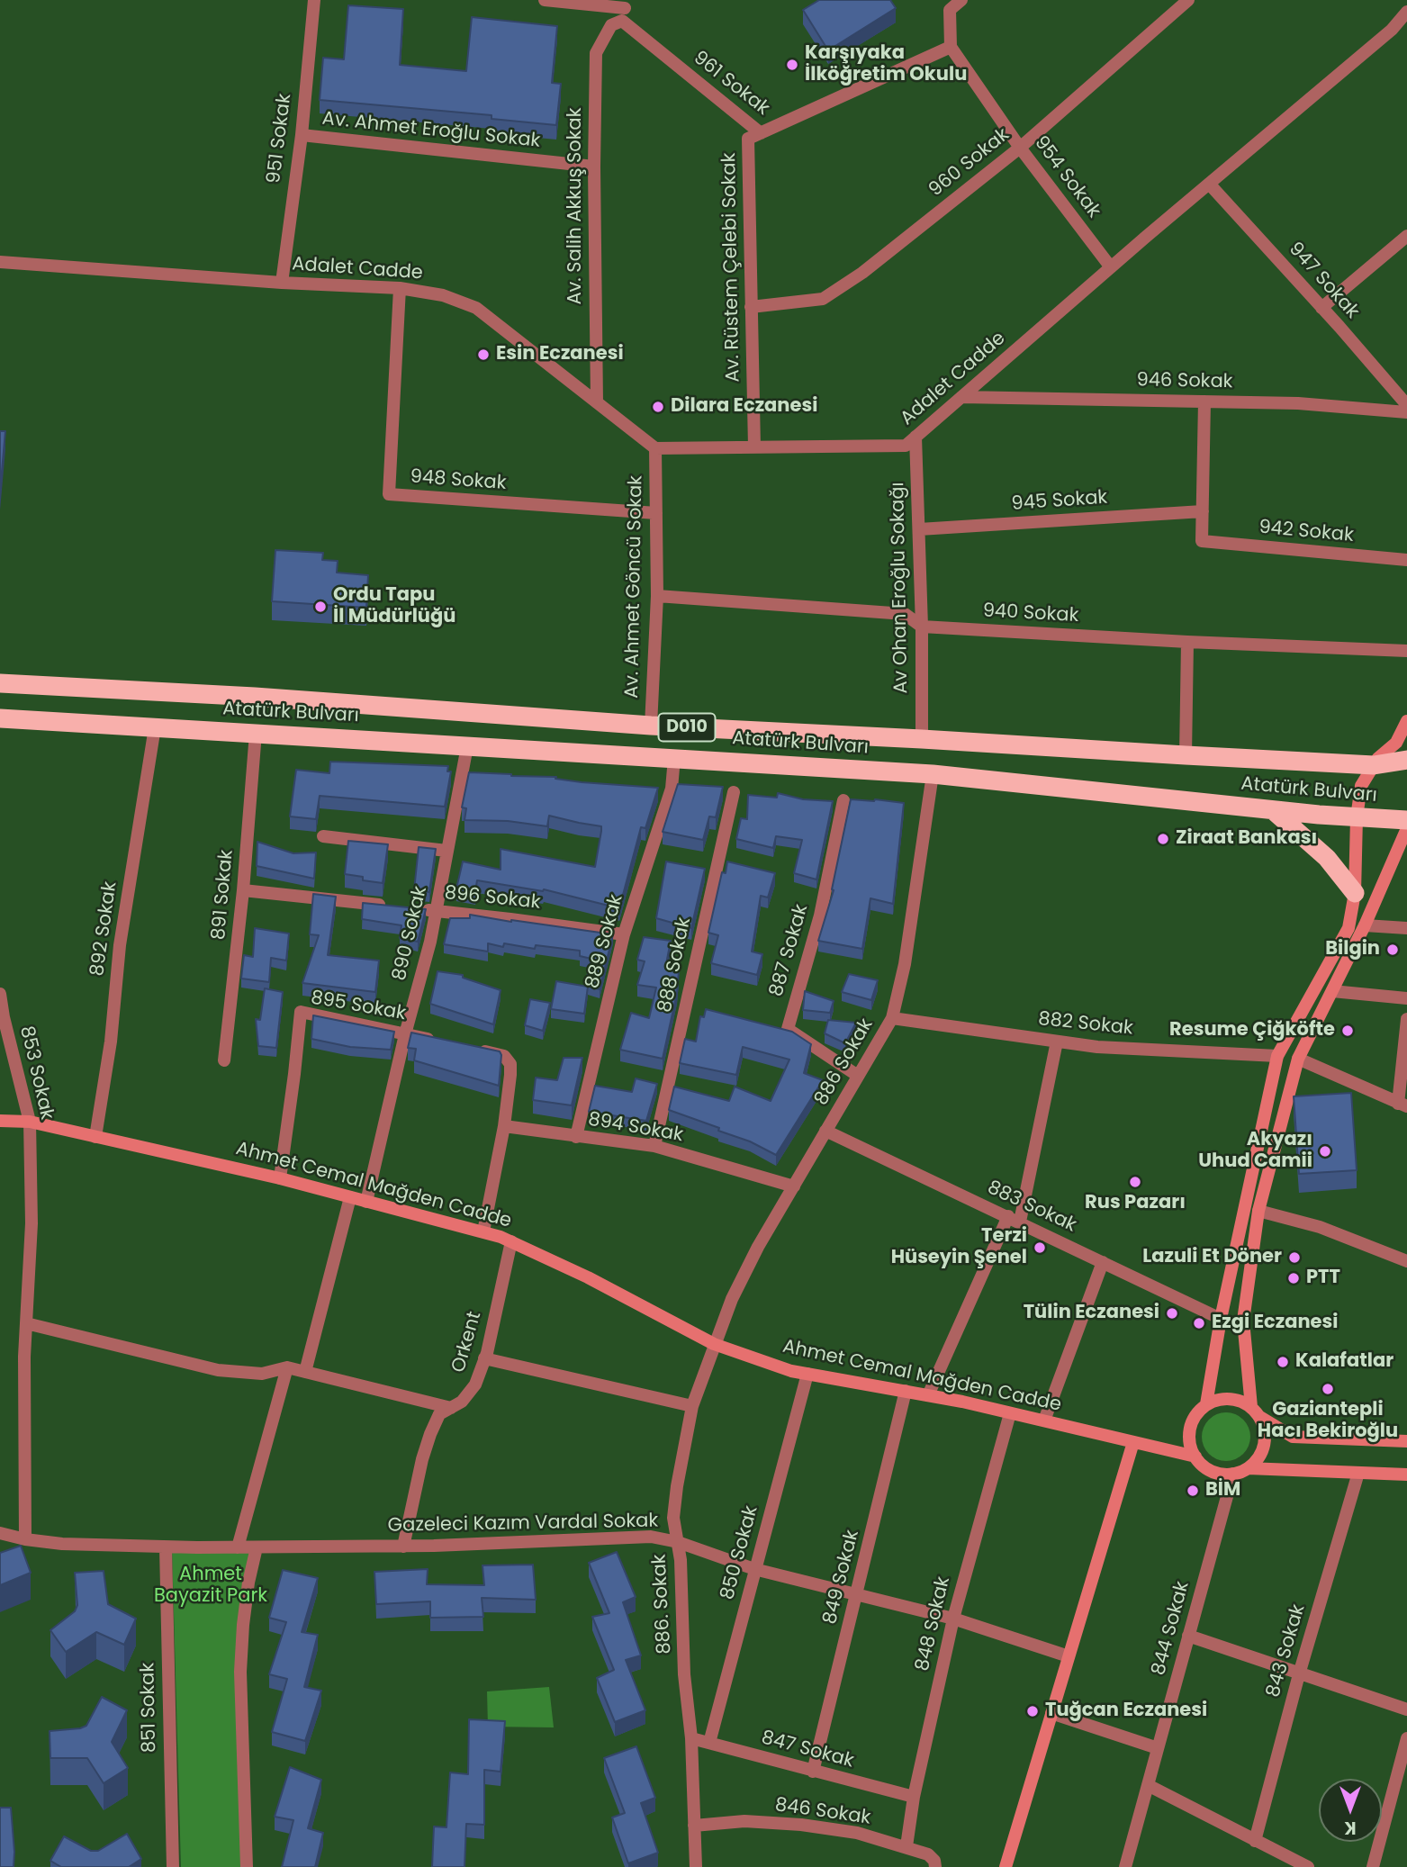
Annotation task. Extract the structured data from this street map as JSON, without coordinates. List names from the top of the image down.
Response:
{
  "streets": {
    "highway": ["Atatürk Bulvarı", "D010"],
    "main road": ["Ahmet Cemal Mağden Cadde"],
    "street": [
      "961 Sokak",
      "Av. Ahmet Eroğlu Sokak",
      "951 Sokak",
      "960 Sokak",
      "954 Sokak",
      "Av. Salih Akkuş Sokak",
      "Av. Rüstem Çelebi Sokak",
      "Adalet Cadde",
      "947 Sokak",
      "946 Sokak",
      "948 Sokak",
      "945 Sokak",
      "942 Sokak",
      "Av. Ahmet Göncü Sokak",
      "Av Ohan Eroğlu Sokağı",
      "940 Sokak",
      "891 Sokak",
      "896 Sokak",
      "892 Sokak",
      "890 Sokak",
      "889 Sokak",
      "887 Sokak",
      "888 Sokak",
      "895 Sokak",
      "882 Sokak",
      "886 Sokak",
      "853 Sokak",
      "894 Sokak",
      "883 Sokak",
      "Orkent",
      "Gazeleci Kazım Vardal Sokak",
      "850 Sokak",
      "849 Sokak",
      "886. Sokak",
      "848 Sokak",
      "844 Sokak",
      "843 Sokak",
      "851 Sokak",
      "847 Sokak",
      "846 Sokak"
    ]
  },
  "crossings": [
    ["961 Sokak", "954 Sokak"],
    ["961 Sokak", "Av. Salih Akkuş Sokak"],
    ["961 Sokak", "Av. Rüstem Çelebi Sokak"],
    ["Av. Ahmet Eroğlu Sokak", "951 Sokak"],
    ["Av. Ahmet Eroğlu Sokak", "Av. Salih Akkuş Sokak"],
    ["951 Sokak", "Adalet Cadde"],
    ["960 Sokak", "954 Sokak"],
    ["960 Sokak", "Av. Rüstem Çelebi Sokak"],
    ["954 Sokak", "Adalet Cadde"],
    ["Av. Salih Akkuş Sokak", "Adalet Cadde"],
    ["Av. Rüstem Çelebi Sokak", "Adalet Cadde"],
    ["Adalet Cadde", "947 Sokak"],
    ["Adalet Cadde", "946 Sokak"],
    ["Adalet Cadde", "948 Sokak"],
    ["Adalet Cadde", "Av. Ahmet Göncü Sokak"],
    ["Adalet Cadde", "Av Ohan Eroğlu Sokağı"],
    ["948 Sokak", "Av. Ahmet Göncü Sokak"],
    ["945 Sokak", "942 Sokak"],
    ["945 Sokak", "Av Ohan Eroğlu Sokağı"],
    ["Av. Ahmet Göncü Sokak", "940 Sokak"],
    ["Av. Ahmet Göncü Sokak", "Atatürk Bulvarı"],
    ["Av Ohan Eroğlu Sokağı", "940 Sokak"],
    ["Av Ohan Eroğlu Sokağı", "Atatürk Bulvarı"],
    ["Atatürk Bulvarı", "891 Sokak"],
    ["Atatürk Bulvarı", "892 Sokak"],
    ["Atatürk Bulvarı", "890 Sokak"],
    ["Atatürk Bulvarı", "889 Sokak"],
    ["Atatürk Bulvarı", "886 Sokak"],
    ["896 Sokak", "890 Sokak"],
    ["896 Sokak", "889 Sokak"],
    ["892 Sokak", "Ahmet Cemal Mağden Cadde"],
    ["890 Sokak", "895 Sokak"],
    ["890 Sokak", "Ahmet Cemal Mağden Cadde"],
    ["889 Sokak", "894 Sokak"],
    ["887 Sokak", "886 Sokak"],
    ["888 Sokak", "894 Sokak"],
    ["895 Sokak", "Ahmet Cemal Mağden Cadde"],
    ["882 Sokak", "886 Sokak"],
    ["886 Sokak", "894 Sokak"],
    ["886 Sokak", "Ahmet Cemal Mağden Cadde"],
    ["886 Sokak", "883 Sokak"],
    ["886 Sokak", "886. Sokak"],
    ["853 Sokak", "Ahmet Cemal Mağden Cadde"],
    ["853 Sokak", "Gazeleci Kazım Vardal Sokak"],
    ["Ahmet Cemal Mağden Cadde", "Orkent"],
    ["Ahmet Cemal Mağden Cadde", "850 Sokak"],
    ["Ahmet Cemal Mağden Cadde", "849 Sokak"],
    ["Ahmet Cemal Mağden Cadde", "886. Sokak"],
    ["Ahmet Cemal Mağden Cadde", "848 Sokak"],
    ["Ahmet Cemal Mağden Cadde", "844 Sokak"],
    ["Orkent", "Gazeleci Kazım Vardal Sokak"],
    ["Gazeleci Kazım Vardal Sokak", "850 Sokak"],
    ["Gazeleci Kazım Vardal Sokak", "849 Sokak"],
    ["Gazeleci Kazım Vardal Sokak", "886. Sokak"],
    ["Gazeleci Kazım Vardal Sokak", "848 Sokak"],
    ["Gazeleci Kazım Vardal Sokak", "851 Sokak"],
    ["850 Sokak", "847 Sokak"],
    ["849 Sokak", "847 Sokak"],
    ["886. Sokak", "847 Sokak"],
    ["886. Sokak", "846 Sokak"],
    ["848 Sokak", "847 Sokak"],
    ["848 Sokak", "846 Sokak"]
  ],
  "parks": ["Ahmet Bayazit Park"],
  "places": [
    "Karşıyaka İlköğretim Okulu",
    "Esin Eczanesi",
    "Dilara Eczanesi",
    "Ordu Tapu İl Müdürlüğü",
    "Ziraat Bankası",
    "Bilgin",
    "Resume Çiğköfte",
    "Akyazı Uhud Camii",
    "Rus Pazarı",
    "Terzi Hüseyin Şenel",
    "Lazuli Et Döner",
    "PTT",
    "Tülin Eczanesi",
    "Ezgi Eczanesi",
    "Kalafatlar",
    "Gaziantepli Hacı Bekiroğlu",
    "BİM",
    "Tuğcan Eczanesi"
  ],
  "north": "bottom"
}
